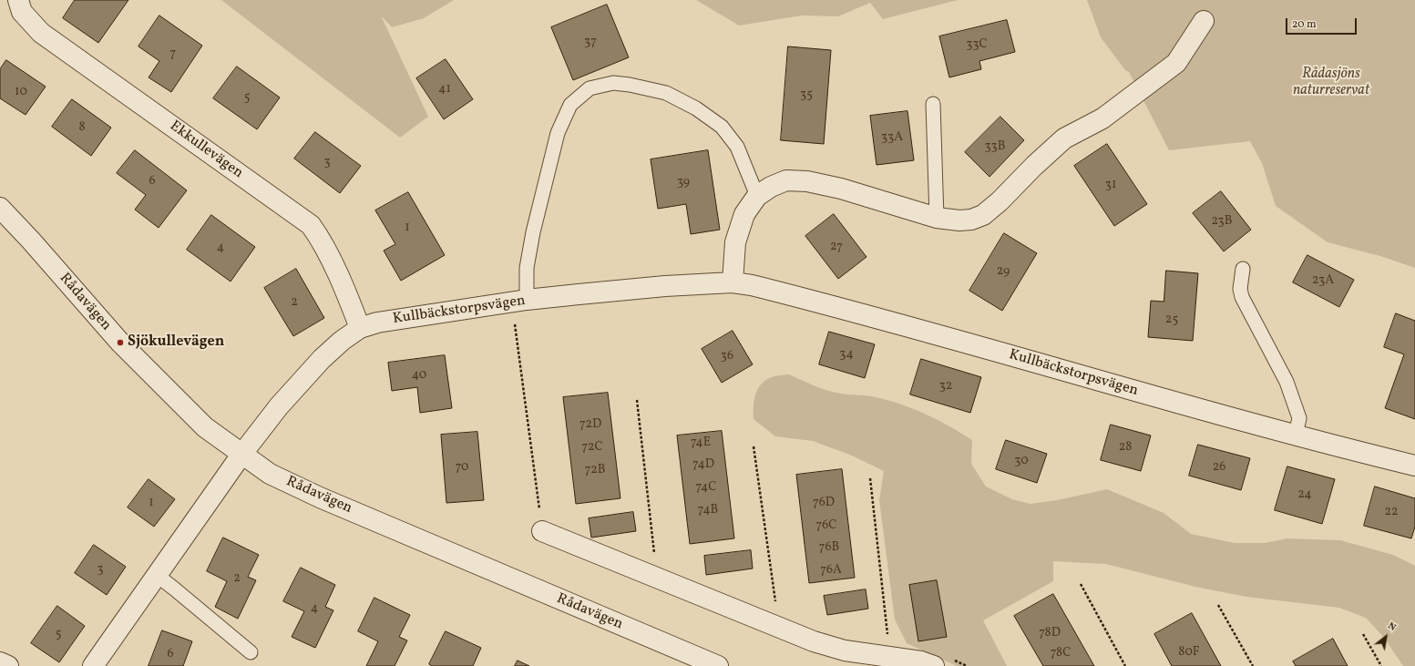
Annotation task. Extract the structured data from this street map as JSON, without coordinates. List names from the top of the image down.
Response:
{
  "streets": {
    "street": ["Ekkullevägen", "Rådavägen", "Kullbäckstorpsvägen"]
  },
  "crossings": [
    ["Ekkullevägen", "Kullbäckstorpsvägen"],
    ["Rådavägen", "Kullbäckstorpsvägen"]
  ],
  "parks": ["Rådasjöns naturreservat"],
  "places": ["Sjökullevägen"],
  "house_numbers": [
    "37",
    "33C",
    "7",
    "41",
    "10",
    "35",
    "5",
    "8",
    "33A",
    "33B",
    "3",
    "6",
    "39",
    "31",
    "23B",
    "1",
    "27",
    "4",
    "29",
    "23A",
    "2",
    "25",
    "34",
    "36",
    "40",
    "32",
    "72D",
    "74E",
    "72C",
    "28",
    "30",
    "74D",
    "70",
    "26",
    "72B",
    "74C",
    "24",
    "1",
    "76D",
    "74B",
    "22",
    "76C",
    "76B",
    "3",
    "76A",
    "2",
    "4",
    "78D",
    "5",
    "80F",
    "78C",
    "6"
  ],
  "scale_bar": "20 m",
  "north": "top right"
}
